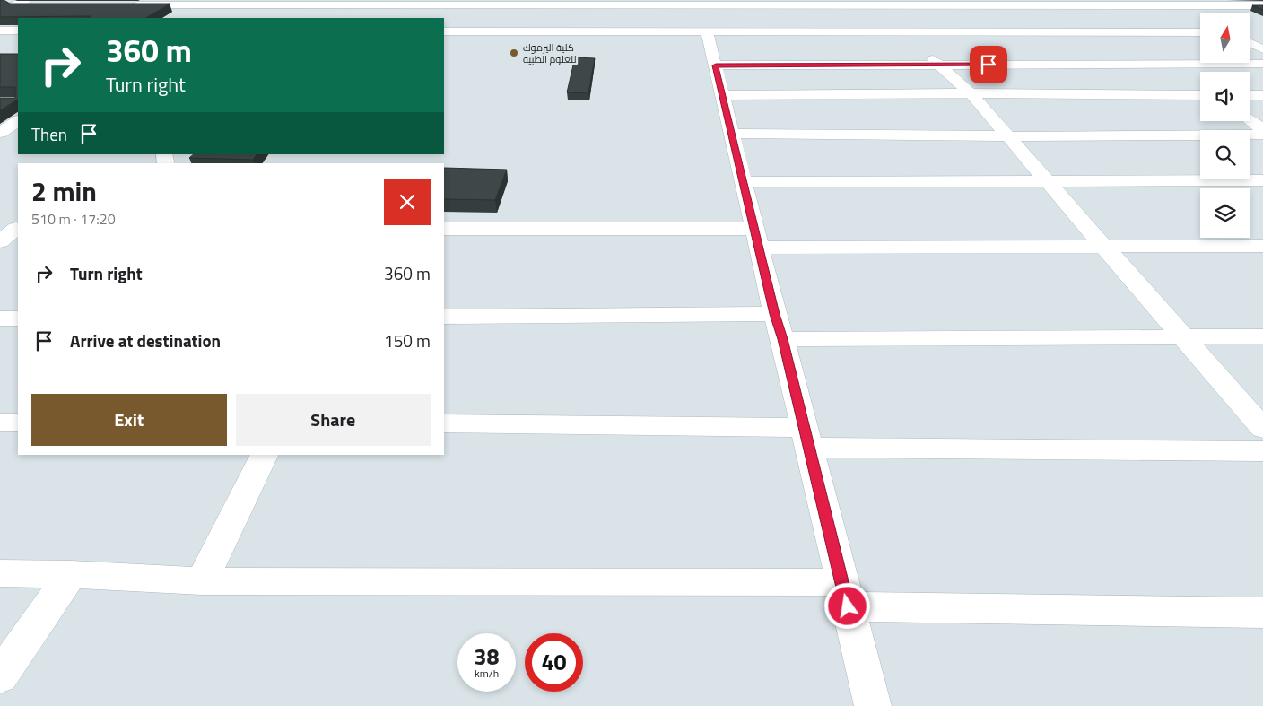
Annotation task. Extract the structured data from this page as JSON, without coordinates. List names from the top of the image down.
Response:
{
  "places": ["كلية اليرموك للعلوم الطبية"],
  "north": "top",
  "page": {
    "turn": ["360 m", "Turn right"],
    "then": "Then",
    "heading": ["2 min", "510 m · 17:20"],
    "list": [
      {
        "name": "Turn right",
        "value": "360 m"
      },
      {
        "name": "Arrive at destination",
        "value": "150 m"
      }
    ],
    "buttons": ["Exit", "Share"],
    "speed": "38 km/h",
    "limit": "40"
  }
}
